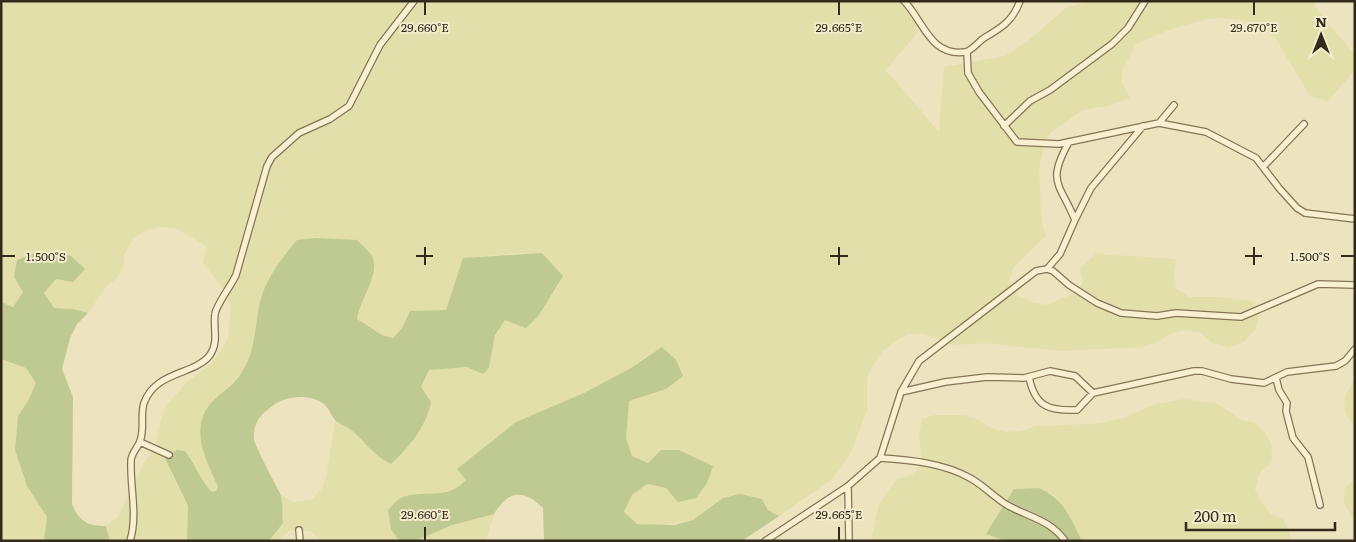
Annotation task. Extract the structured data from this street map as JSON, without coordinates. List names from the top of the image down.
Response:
{
  "scale_bar": "200 m",
  "north": "top",
  "coordinates": [
    "29.660°E",
    "29.665°E",
    "29.670°E",
    "1.500°S"
  ]
}
